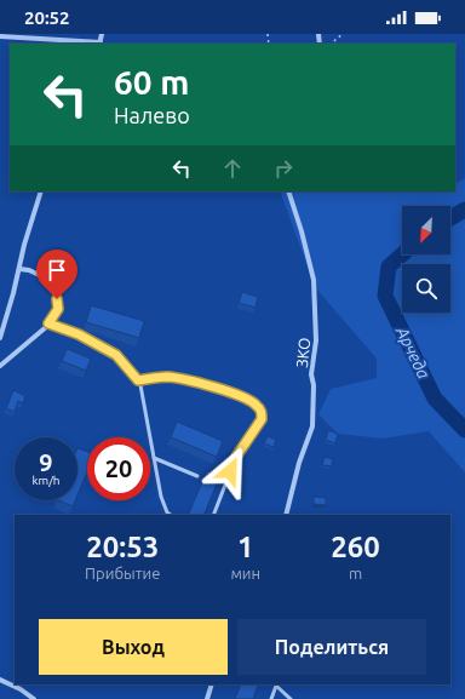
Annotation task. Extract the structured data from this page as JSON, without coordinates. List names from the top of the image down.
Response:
{
  "streets": {
    "street": ["ЗКО"]
  },
  "water": ["Арчеда"],
  "north": "bottom left",
  "page": {
    "status": "20:52",
    "turn": ["60 m", "Налево"],
    "speed": "9 km/h",
    "limit": "20",
    "eta": [
      "20:53",
      "Прибытие",
      "1",
      "мин",
      "260",
      "m"
    ],
    "buttons": ["Выход", "Поделиться"]
  }
}
